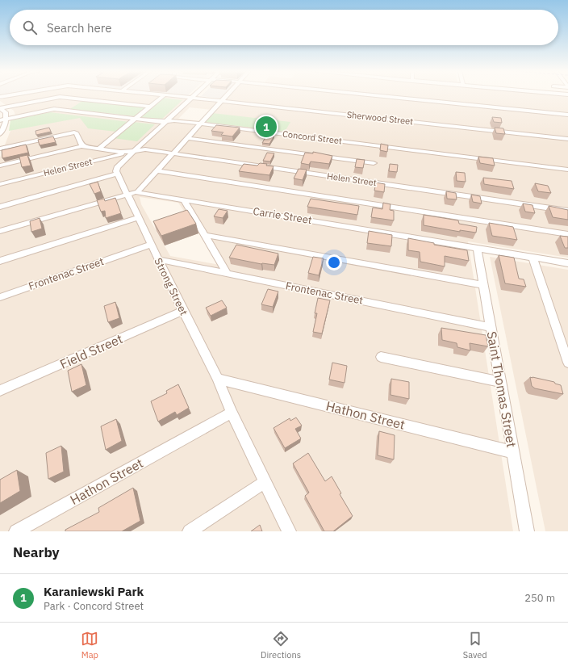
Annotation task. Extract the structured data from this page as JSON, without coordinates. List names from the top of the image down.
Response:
{
  "streets": {
    "street": [
      "Sherwood Street",
      "Concord Street",
      "Helen Street",
      "Carrie Street",
      "Frontenac Street",
      "Strong Street",
      "Field Street",
      "Saint Thomas Street",
      "Hathon Street"
    ]
  },
  "crossings": [
    ["Carrie Street", "Strong Street"],
    ["Carrie Street", "Saint Thomas Street"],
    ["Frontenac Street", "Strong Street"],
    ["Frontenac Street", "Saint Thomas Street"],
    ["Strong Street", "Field Street"],
    ["Strong Street", "Hathon Street"],
    ["Saint Thomas Street", "Hathon Street"]
  ],
  "page": {
    "search": "Search here",
    "pins": "1",
    "heading": "Nearby",
    "list": [
      {
        "mark": "1",
        "name": "Karaniewski Park",
        "note": "Park · Concord Street",
        "value": "250 m"
      }
    ],
    "nav": ["Map", "Directions", "Saved"]
  }
}
